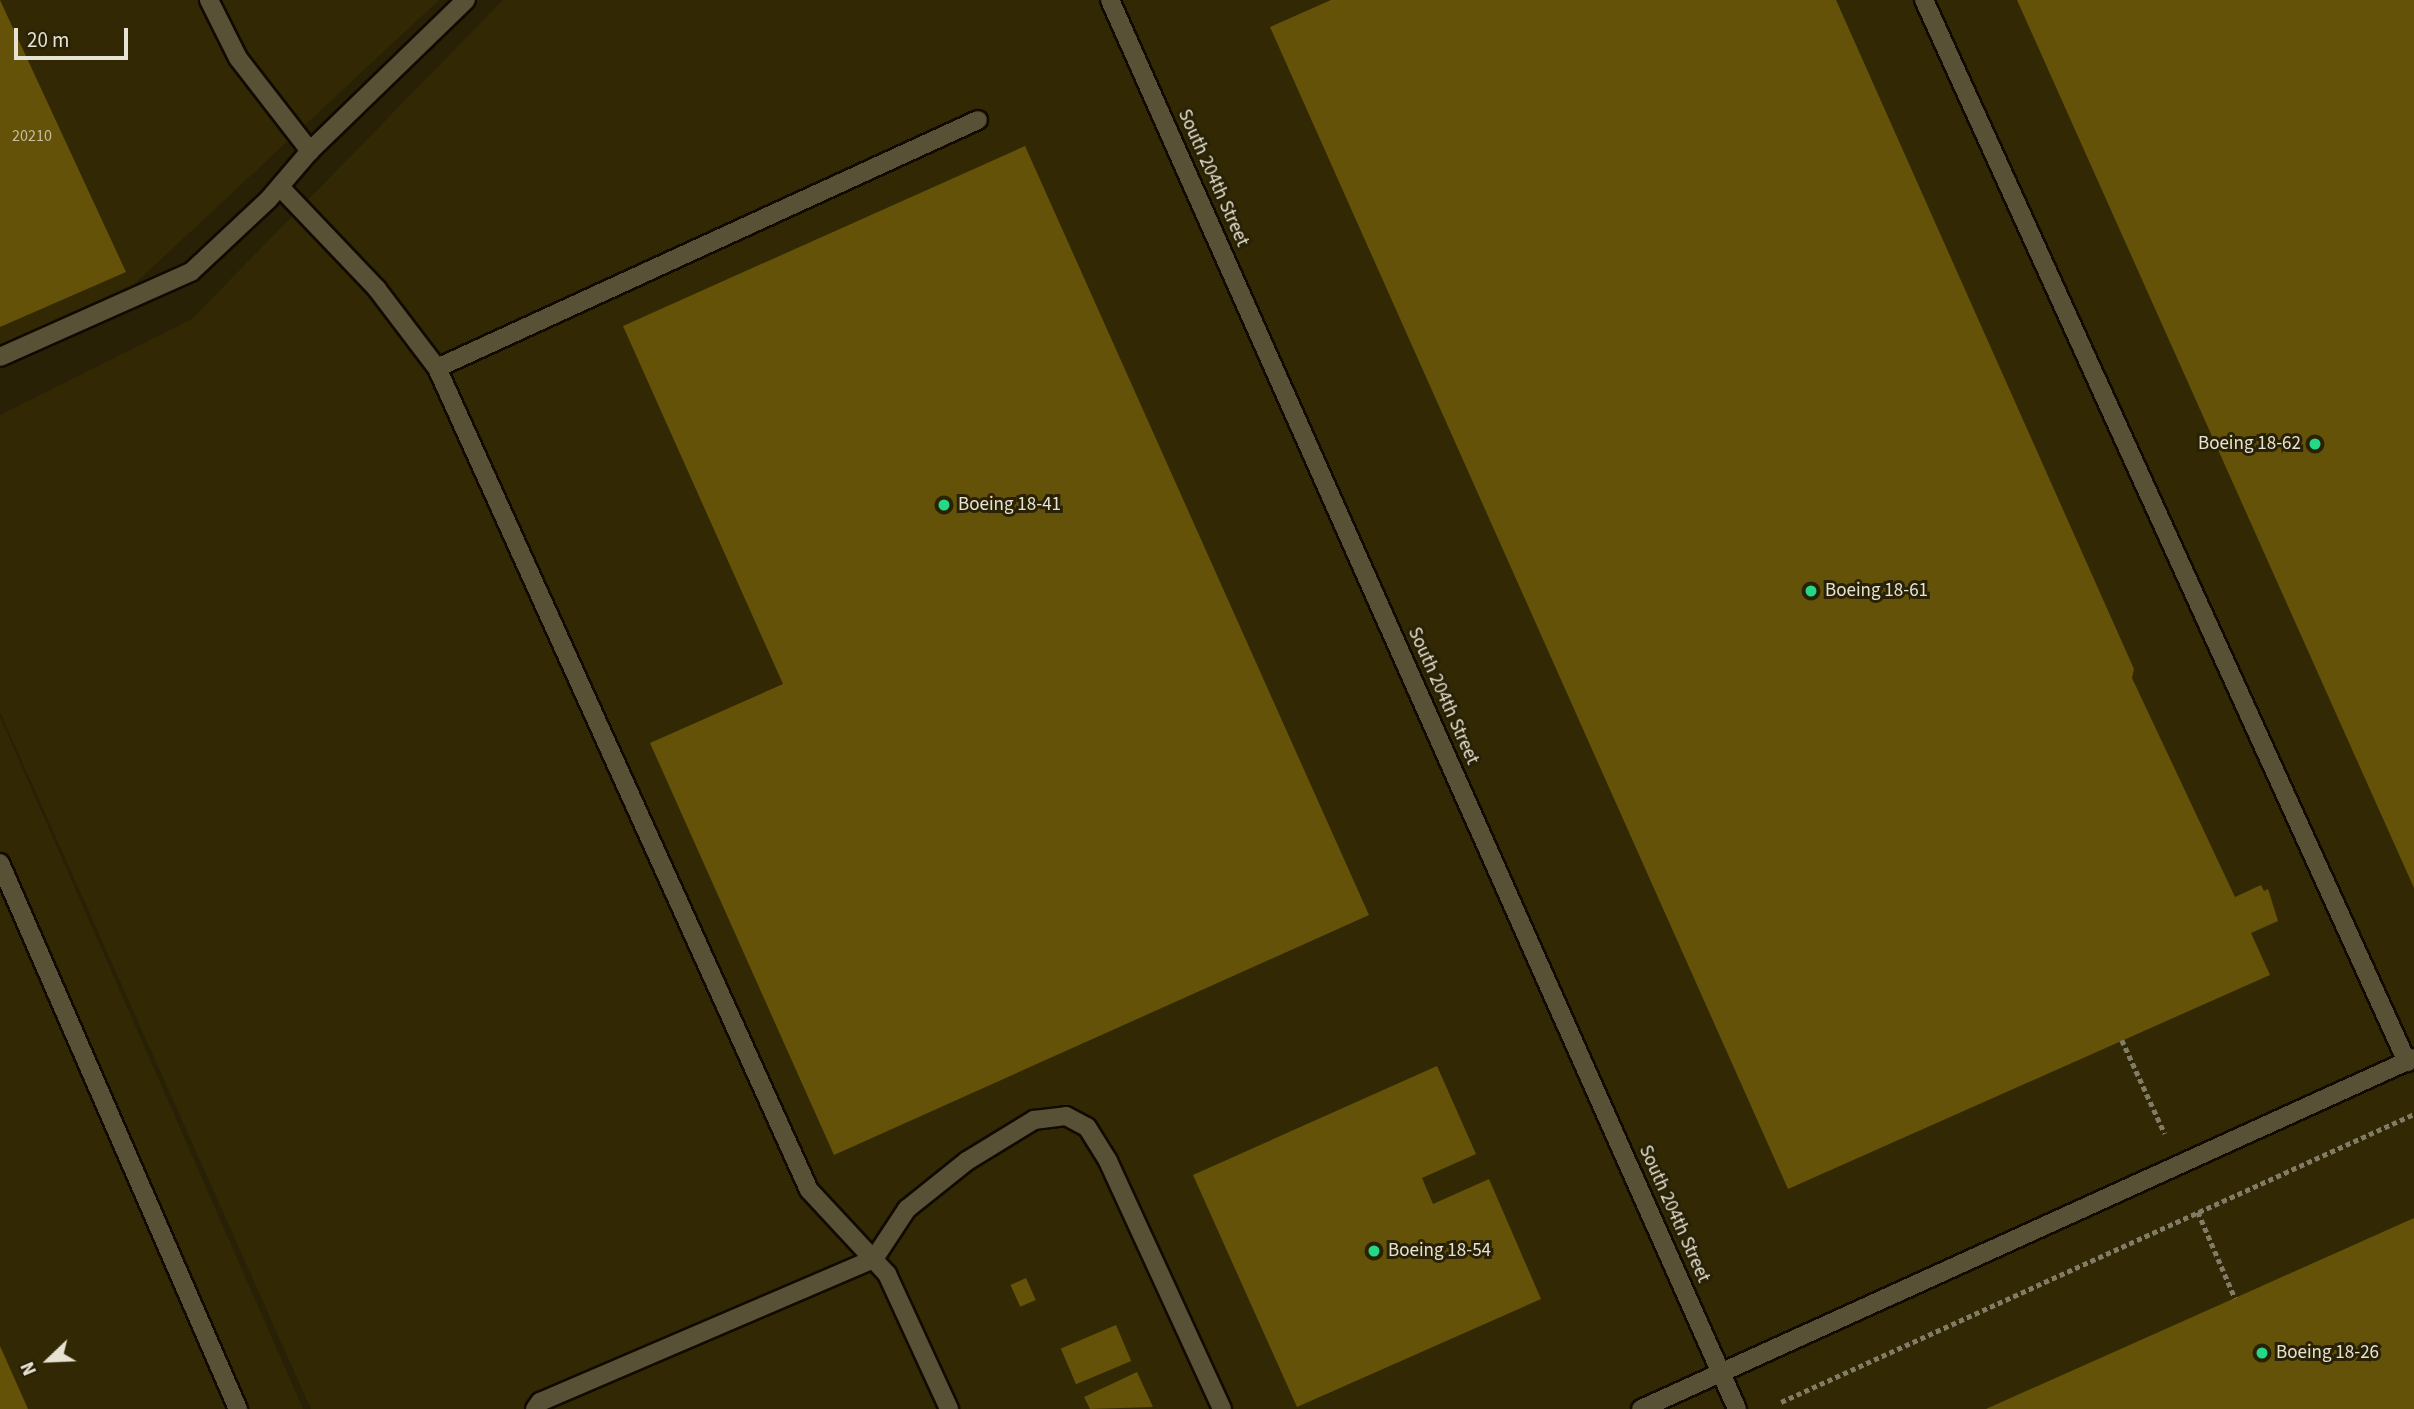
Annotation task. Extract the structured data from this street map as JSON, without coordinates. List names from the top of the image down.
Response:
{
  "streets": {
    "lane": ["South 204th Street"]
  },
  "places": [
    "Boeing 18-62",
    "Boeing 18-41",
    "Boeing 18-61",
    "Boeing 18-54",
    "Boeing 18-26"
  ],
  "house_numbers": ["20210"],
  "scale_bar": "20 m",
  "north": "bottom left"
}
